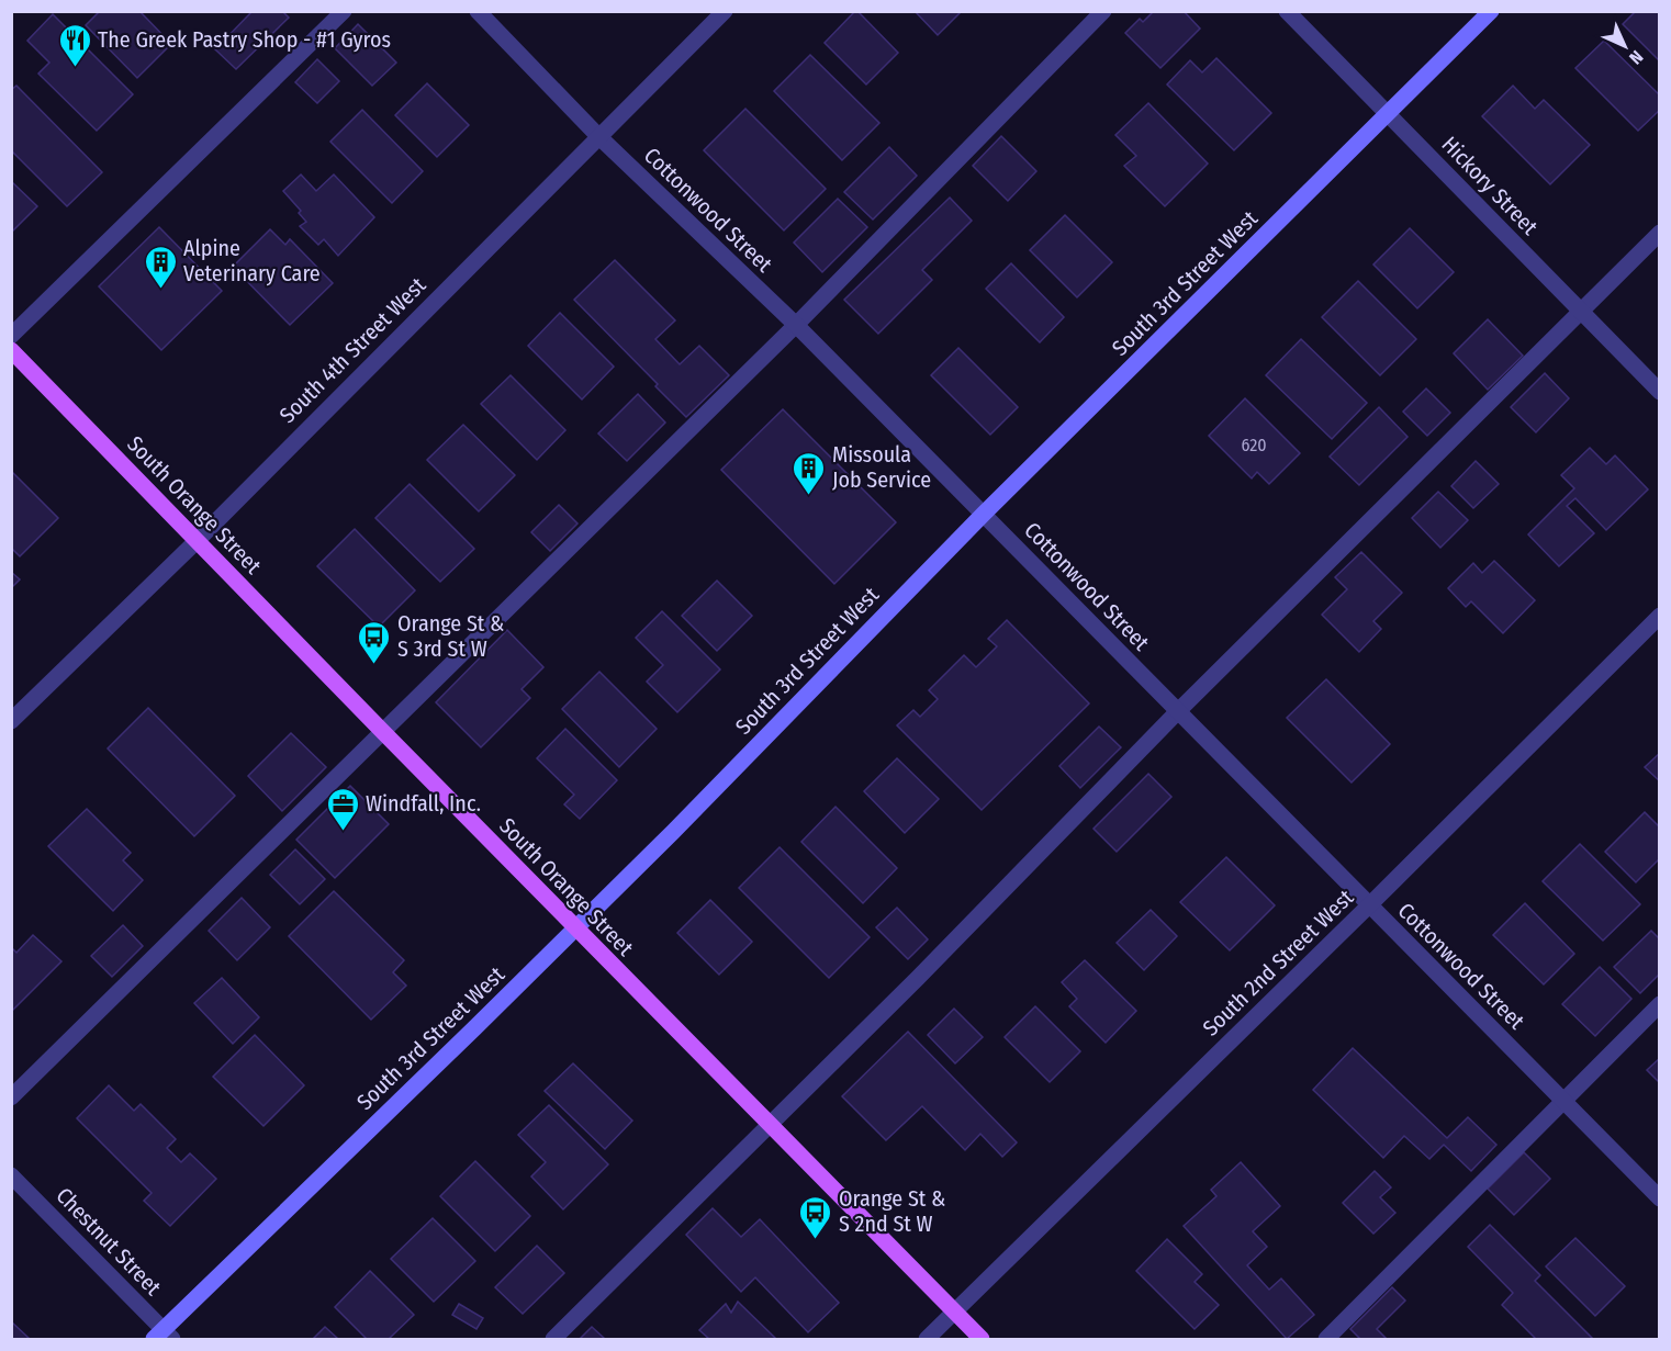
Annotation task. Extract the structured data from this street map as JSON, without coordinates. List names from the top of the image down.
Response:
{
  "streets": {
    "main road": ["South 3rd Street West", "South Orange Street"],
    "street": [
      "Hickory Street",
      "Cottonwood Street",
      "South 4th Street West",
      "South 2nd Street West",
      "Chestnut Street"
    ]
  },
  "crossings": [
    ["Hickory Street", "South 3rd Street West"],
    ["Cottonwood Street", "South 3rd Street West"],
    ["Cottonwood Street", "South 4th Street West"],
    ["Cottonwood Street", "South 2nd Street West"],
    ["South 3rd Street West", "South Orange Street"],
    ["South 3rd Street West", "Chestnut Street"],
    ["South 4th Street West", "South Orange Street"],
    ["South Orange Street", "South 2nd Street West"]
  ],
  "places": {
    "restaurant": ["The Greek Pastry Shop - #1 Gyros"],
    "building": ["Alpine Veterinary Care", "Missoula Job Service"],
    "bus stop": ["Orange St & S 3rd St W", "Orange St & S 2nd St W"],
    "office": ["Windfall, Inc."]
  },
  "house_numbers": ["620"],
  "north": "bottom right"
}
